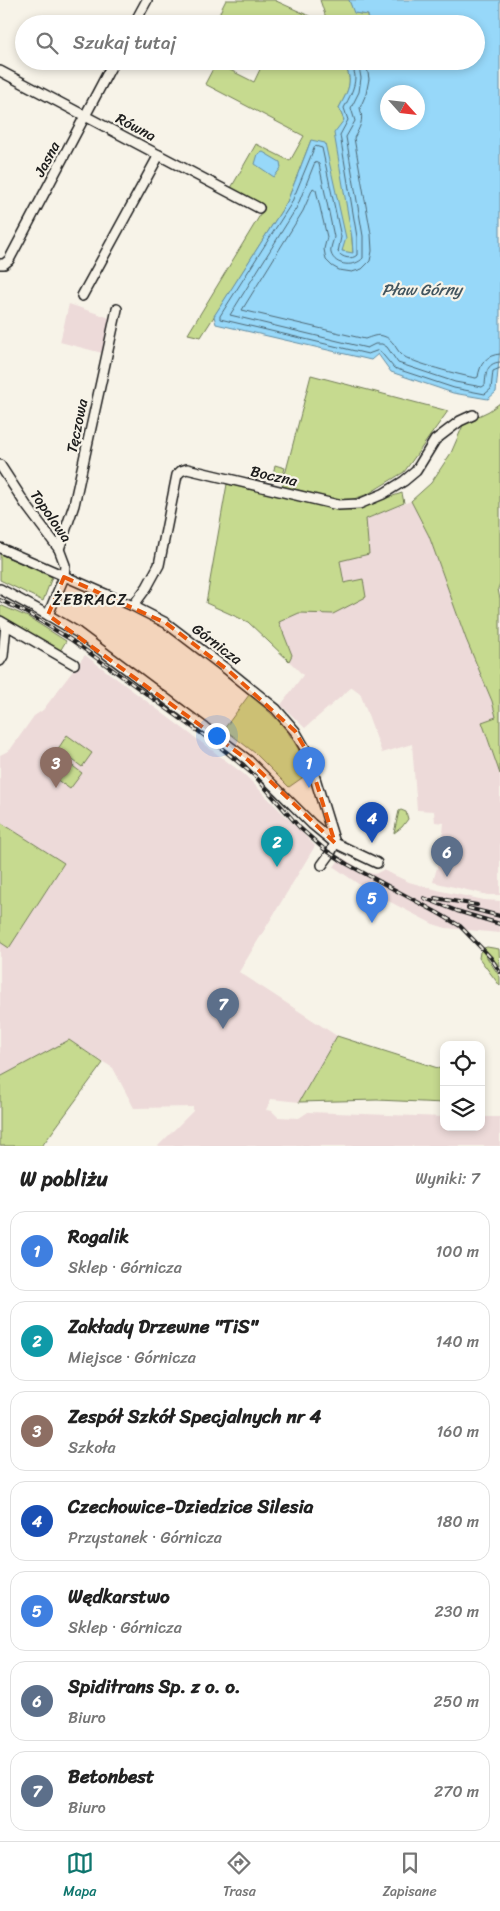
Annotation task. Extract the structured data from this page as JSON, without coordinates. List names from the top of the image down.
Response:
{
  "streets": {
    "street": [
      "Równa",
      "Jasna",
      "Tęczowa",
      "Boczna",
      "Topolowa",
      "Górnicza"
    ]
  },
  "crossings": [
    ["Równa", "Jasna"],
    ["Tęczowa", "Topolowa"],
    ["Boczna", "Górnicza"],
    ["Topolowa", "Górnicza"]
  ],
  "districts": ["ŻEBRACZ"],
  "water": ["Pław Górny"],
  "north": "bottom right",
  "page": {
    "search": "Szukaj tutaj",
    "pins": [
      "1",
      "3",
      "4",
      "2",
      "6",
      "5",
      "7"
    ],
    "heading": ["W pobliżu", "Wyniki: 7"],
    "list": [
      {
        "mark": "1",
        "name": "Rogalik",
        "note": "Sklep · Górnicza",
        "value": "100 m"
      },
      {
        "mark": "2",
        "name": "Zakłady Drzewne \"TiS\"",
        "note": "Miejsce · Górnicza",
        "value": "140 m"
      },
      {
        "mark": "3",
        "name": "Zespół Szkół Specjalnych nr 4",
        "note": "Szkoła",
        "value": "160 m"
      },
      {
        "mark": "4",
        "name": "Czechowice-Dziedzice Silesia",
        "note": "Przystanek · Górnicza",
        "value": "180 m"
      },
      {
        "mark": "5",
        "name": "Wędkarstwo",
        "note": "Sklep · Górnicza",
        "value": "230 m"
      },
      {
        "mark": "6",
        "name": "Spiditrans Sp. z o. o.",
        "note": "Biuro",
        "value": "250 m"
      },
      {
        "mark": "7",
        "name": "Betonbest",
        "note": "Biuro",
        "value": "270 m"
      }
    ],
    "nav": ["Mapa", "Trasa", "Zapisane"]
  }
}
